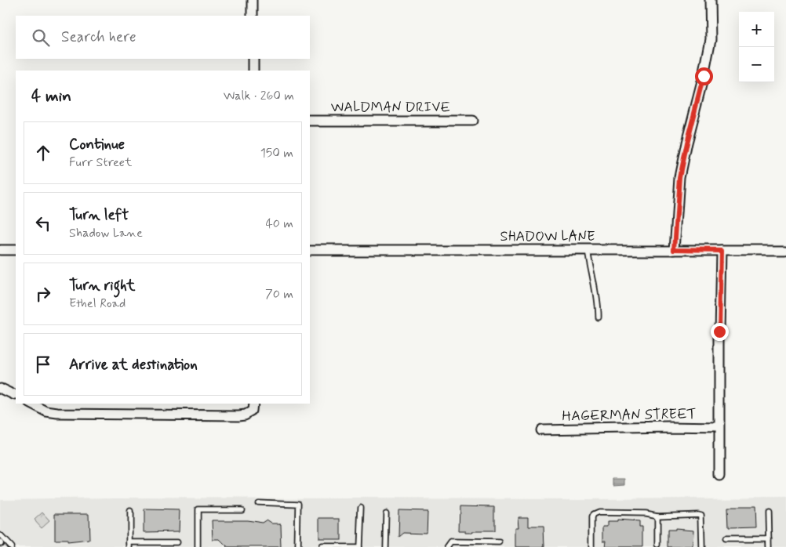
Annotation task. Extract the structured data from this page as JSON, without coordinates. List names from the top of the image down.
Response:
{
  "streets": {
    "street": ["WALDMAN DRIVE", "SHADOW LANE", "HAGERMAN STREET"]
  },
  "page": {
    "map_buttons": ["+", "−"],
    "search": "Search here",
    "heading": ["4 min", "Walk · 260 m"],
    "list": [
      ["Continue", "Furr Street", "150 m"],
      ["Turn left", "Shadow Lane", "40 m"],
      ["Turn right", "Ethel Road", "70 m"],
      "Arrive at destination"
    ]
  }
}
